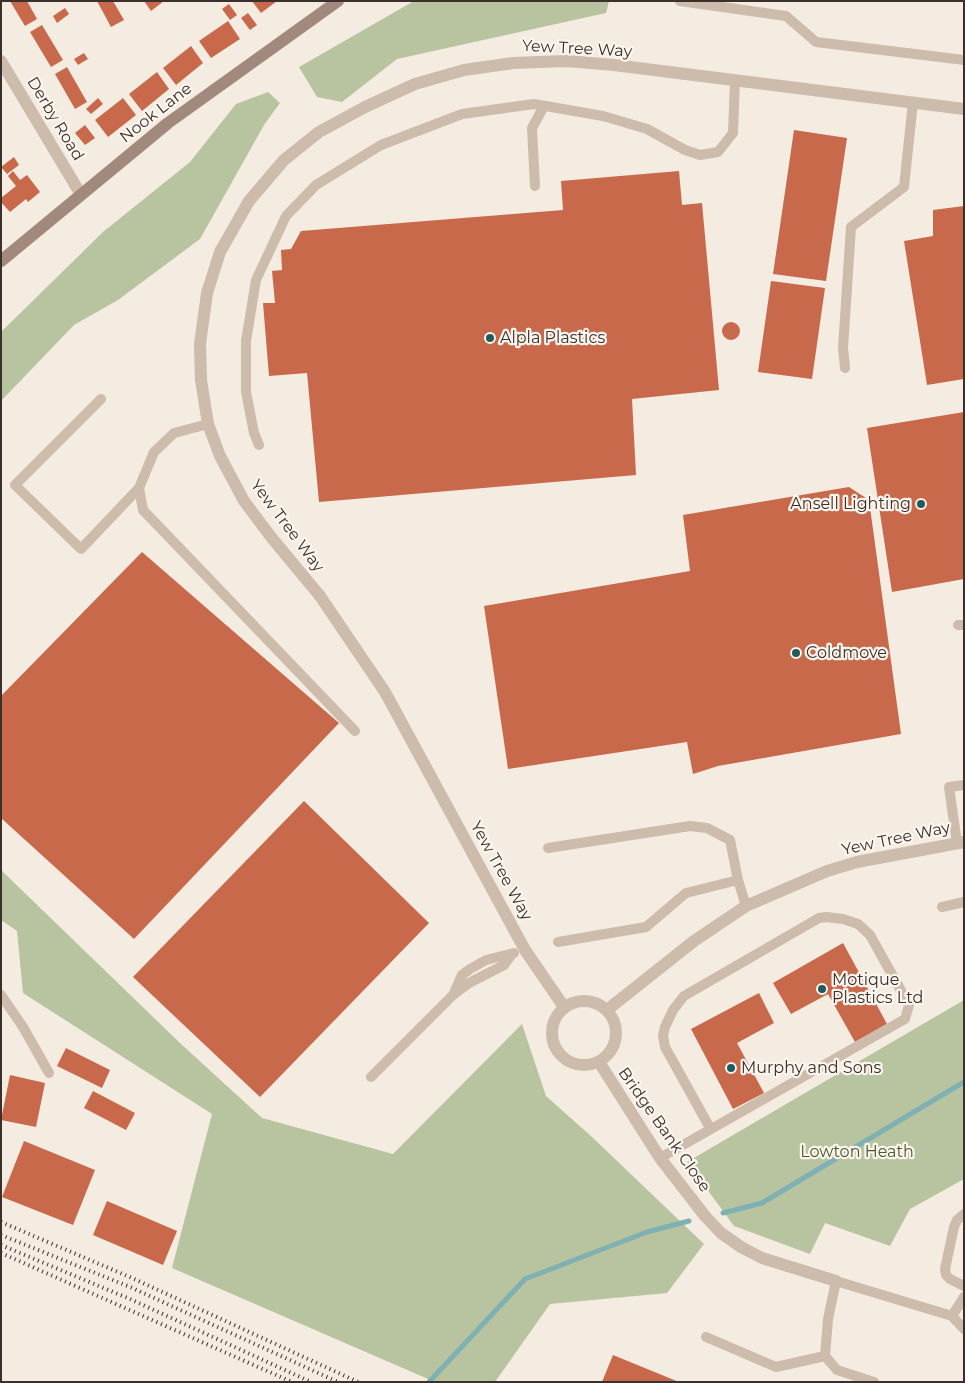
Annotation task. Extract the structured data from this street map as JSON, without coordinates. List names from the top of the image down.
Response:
{
  "streets": {
    "street": [
      "Yew Tree Way",
      "Nook Lane",
      "Derby Road",
      "Bridge Bank Close"
    ]
  },
  "crossings": [
    ["Yew Tree Way", "Bridge Bank Close"],
    ["Nook Lane", "Derby Road"]
  ],
  "parks": ["Lowton Heath"],
  "places": [
    "Alpla Plastics",
    "Ansell Lighting",
    "Coldmove",
    "Motique Plastics Ltd",
    "Murphy and Sons"
  ]
}
